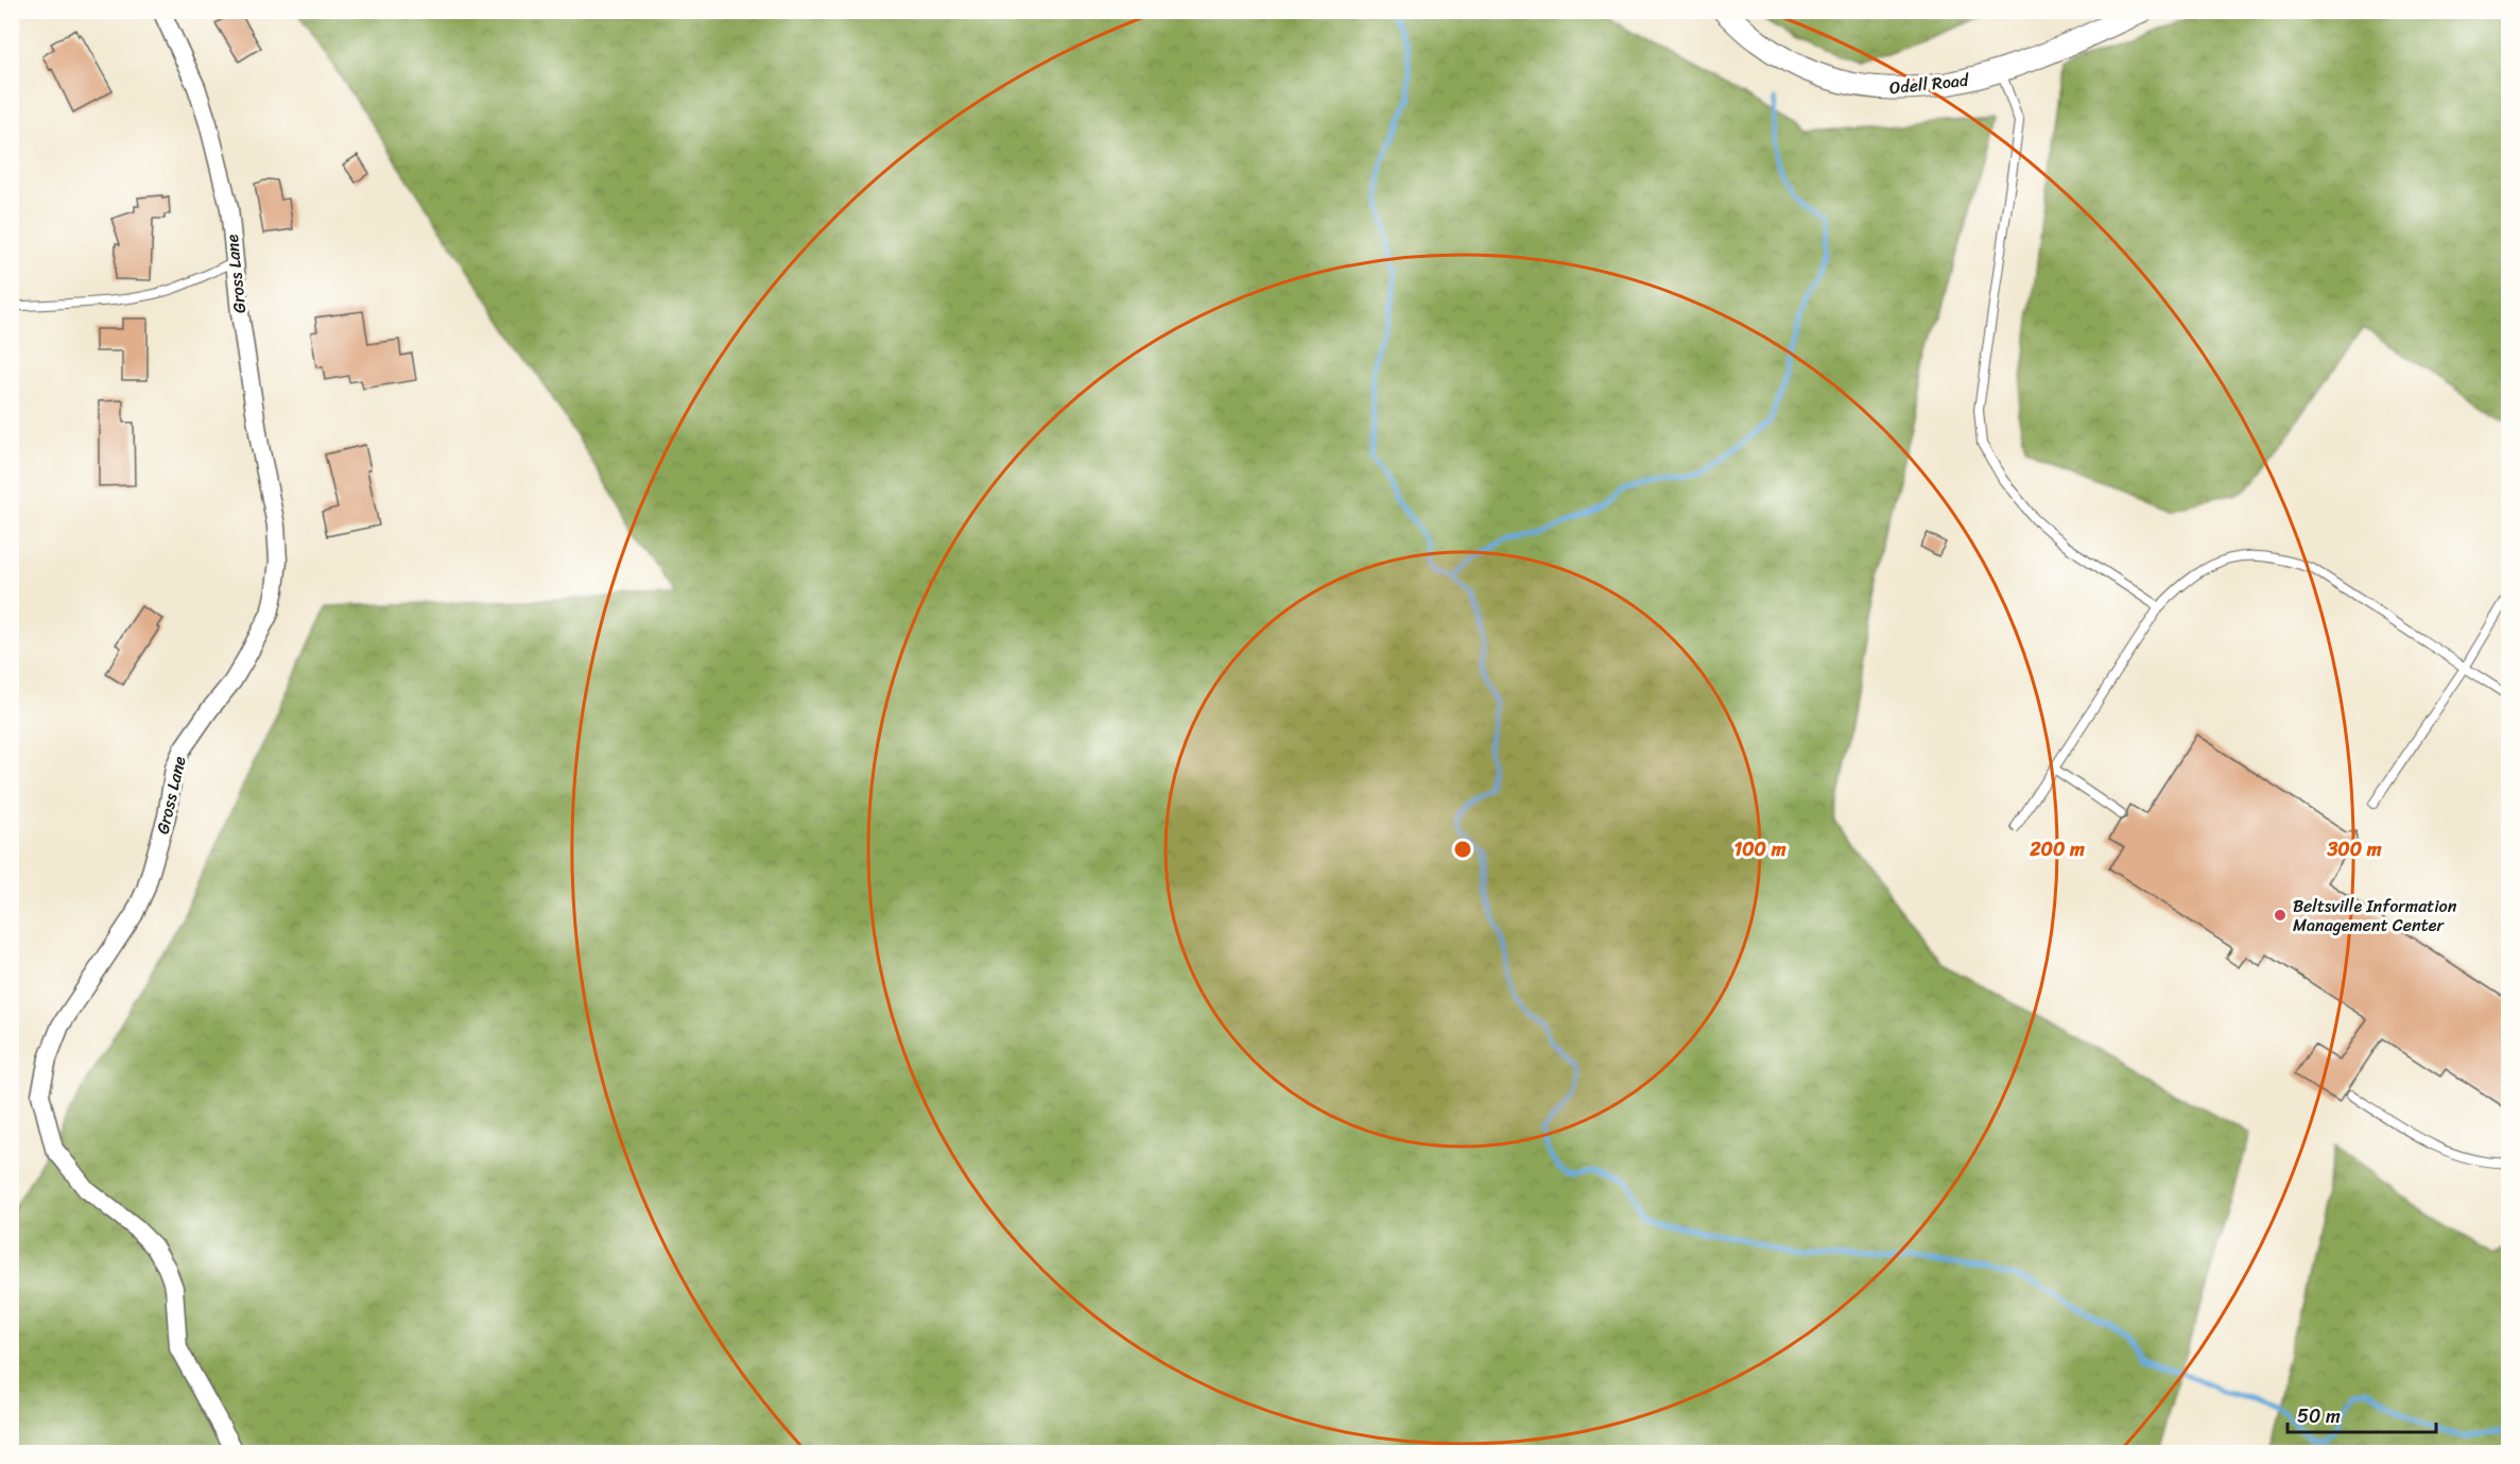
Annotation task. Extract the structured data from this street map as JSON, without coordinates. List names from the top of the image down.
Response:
{
  "streets": {
    "street": ["Odell Road", "Gross Lane"]
  },
  "places": ["Beltsville Information Management Center"],
  "scale_bar": "50 m",
  "rings": ["100 m", "200 m", "300 m"]
}
